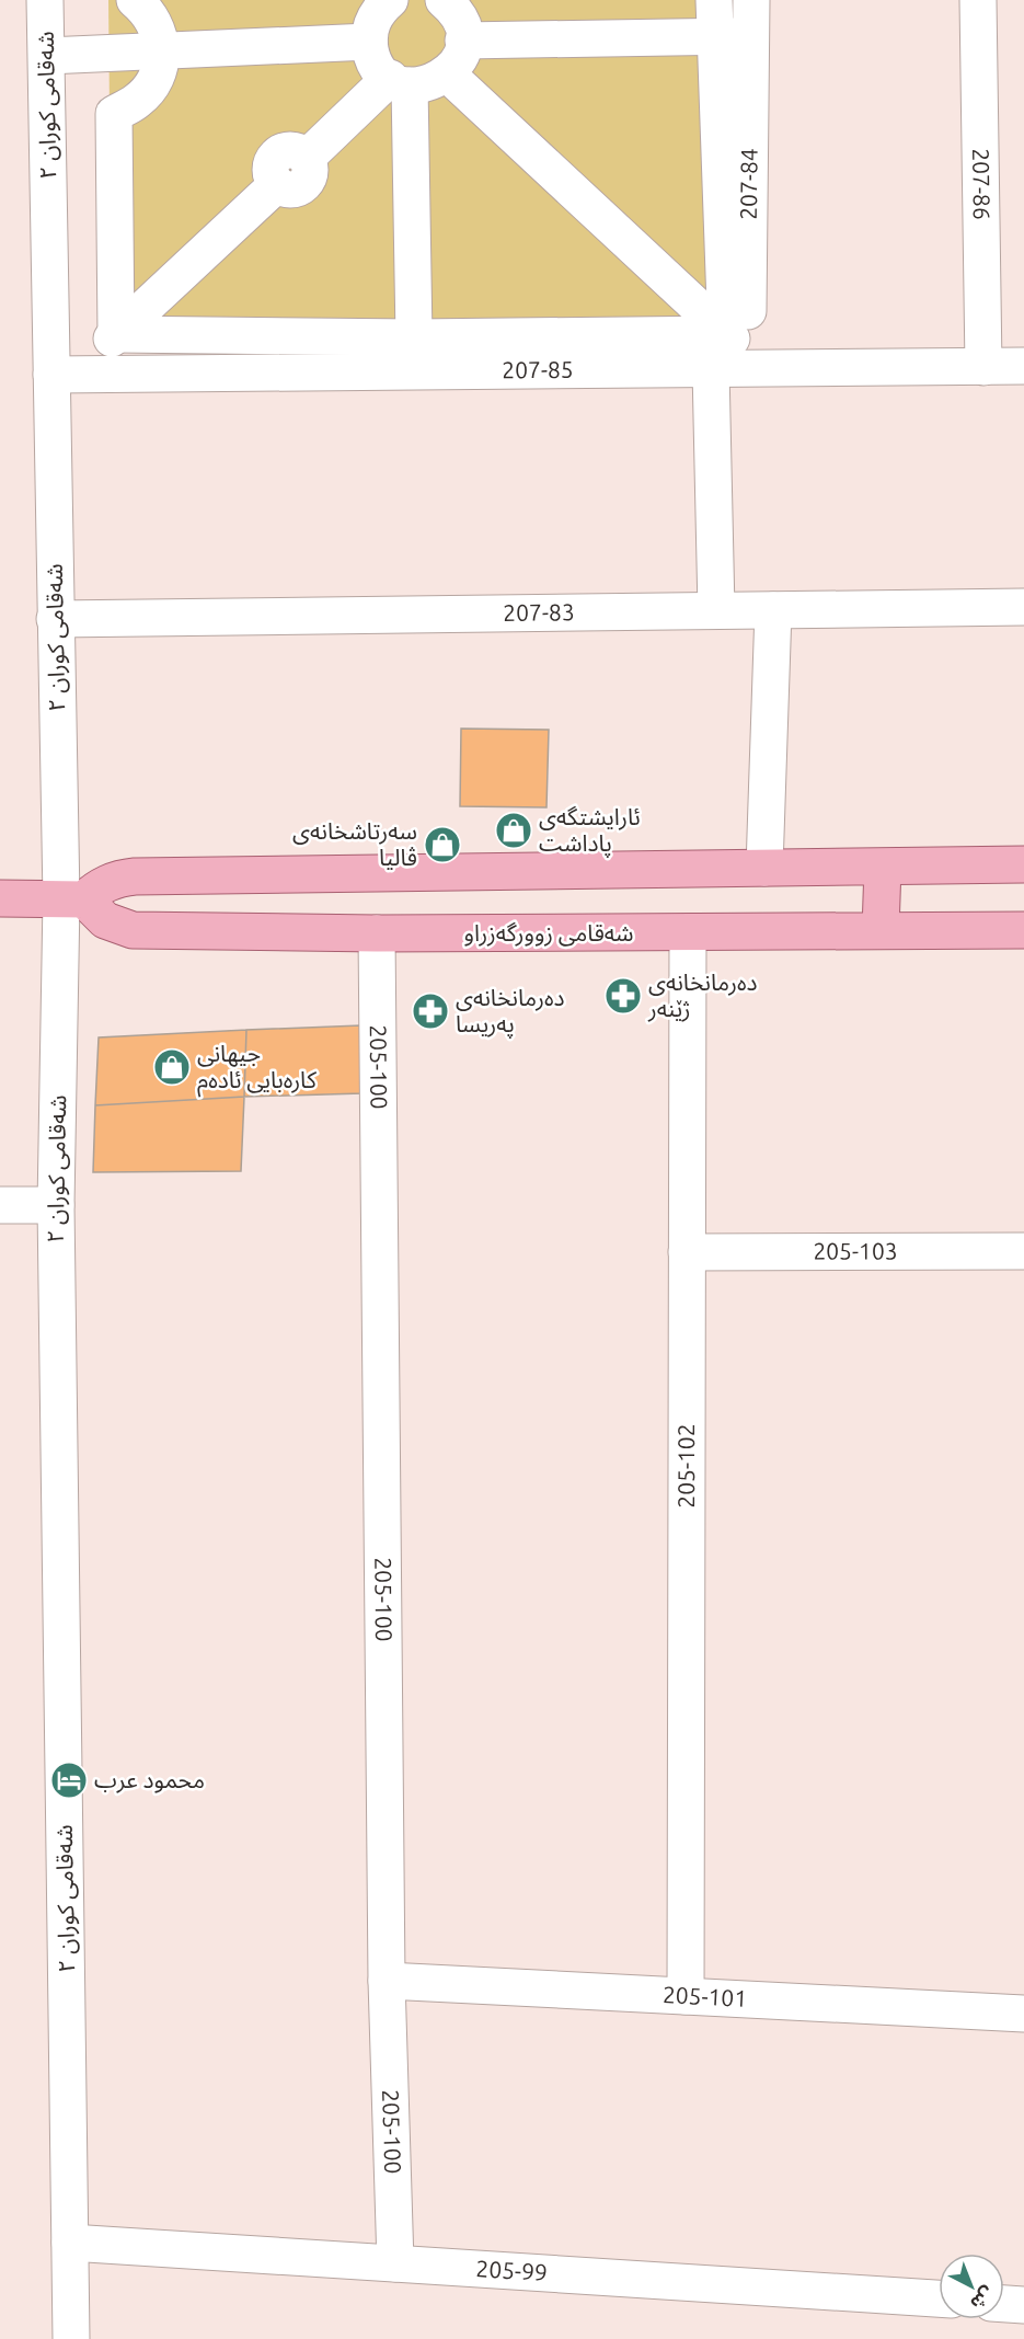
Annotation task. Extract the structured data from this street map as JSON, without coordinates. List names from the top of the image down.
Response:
{
  "streets": {
    "main road": ["شەقامی زوورگەزراو"],
    "street": [
      "شەقامی کوران ٢",
      "207-86",
      "207-84",
      "207-85",
      "207-83",
      "205-100",
      "205-103",
      "205-102",
      "205-101",
      "205-99"
    ]
  },
  "crossings": [
    ["شەقامی کوران ٢", "207-85"],
    ["شەقامی کوران ٢", "207-83"],
    ["شەقامی کوران ٢", "شەقامی زوورگەزراو"],
    ["شەقامی کوران ٢", "205-99"],
    ["207-86", "207-85"],
    ["207-84", "207-85"],
    ["شەقامی زوورگەزراو", "205-100"],
    ["شەقامی زوورگەزراو", "205-102"],
    ["205-100", "205-101"],
    ["205-100", "205-99"],
    ["205-103", "205-102"],
    ["205-102", "205-101"]
  ],
  "places": {
    "shop": ["ئارایشتگەی پاداشت", "سەرتاشخانەی ڤالیا", "جیهانی کارەبایی ئادەم"],
    "pharmacy": ["دەرمانخانەی ژێنەر", "دەرمانخانەی پەریسا"],
    "hotel": ["محمود عرب"]
  },
  "north": "bottom right"
}
